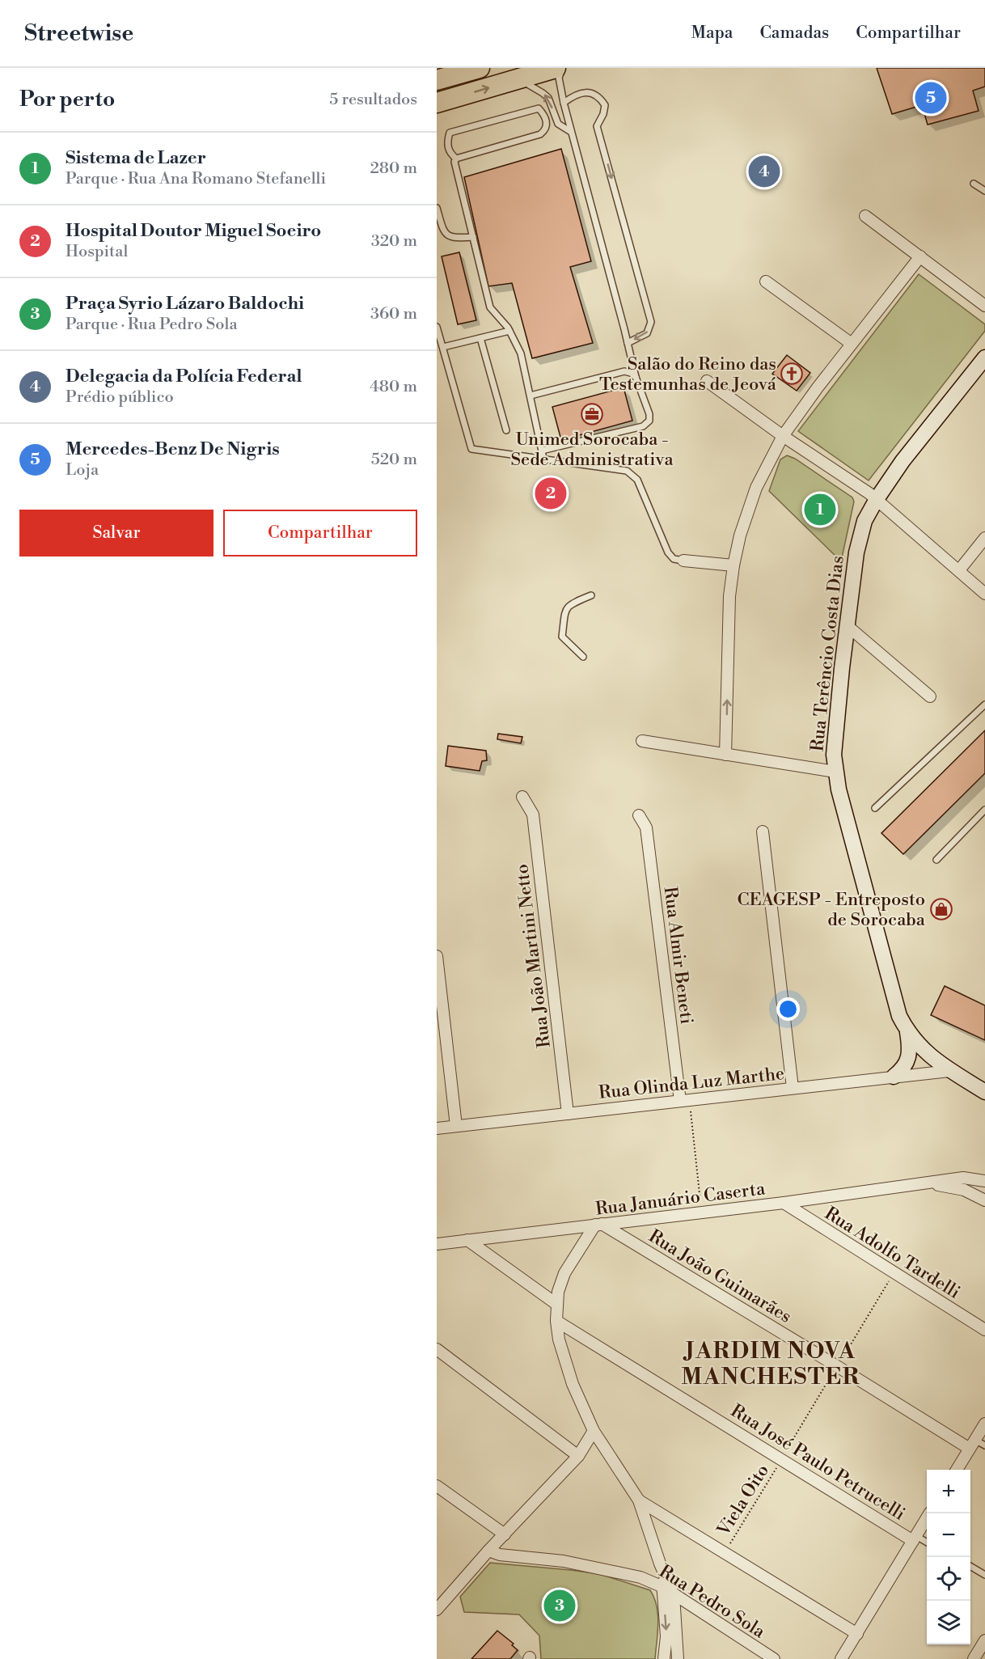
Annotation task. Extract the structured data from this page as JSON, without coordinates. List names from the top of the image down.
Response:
{
  "streets": {
    "street": [
      "Rua Terêncio Costa Dias",
      "Rua Almir Beneti",
      "Rua João Martini Netto",
      "Rua Olinda Luz Marthe",
      "Rua Januário Caserta",
      "Rua Adolfo Tardelli",
      "Rua João Guimarães",
      "Rua José Paulo Petrucelli",
      "Rua Pedro Sola"
    ],
    "path": ["Viela Oito"]
  },
  "crossings": [
    ["Rua Terêncio Costa Dias", "Rua Olinda Luz Marthe"],
    ["Rua Almir Beneti", "Rua Olinda Luz Marthe"],
    ["Rua João Martini Netto", "Rua Olinda Luz Marthe"],
    ["Rua Januário Caserta", "Rua Adolfo Tardelli"],
    ["Rua Januário Caserta", "Rua João Guimarães"],
    ["Rua Adolfo Tardelli", "Viela Oito"],
    ["Rua João Guimarães", "Viela Oito"],
    ["Rua José Paulo Petrucelli", "Viela Oito"]
  ],
  "districts": ["JARDIM NOVA MANCHESTER"],
  "places": {
    "church": ["Salão do Reino das Testemunhas de Jeová"],
    "office": ["Unimed Sorocaba - Sede Administrativa"],
    "shop": ["CEAGESP - Entreposto de Sorocaba"]
  },
  "page": {
    "header": "Streetwise",
    "nav": ["Mapa", "Camadas", "Compartilhar"],
    "heading": ["Por perto", "5 resultados"],
    "pins": [
      "5",
      "4",
      "2",
      "1",
      "3"
    ],
    "list": [
      {
        "mark": "1",
        "name": "Sistema de Lazer",
        "note": "Parque · Rua Ana Romano Stefanelli",
        "value": "280 m"
      },
      {
        "mark": "2",
        "name": "Hospital Doutor Miguel Soeiro",
        "note": "Hospital",
        "value": "320 m"
      },
      {
        "mark": "3",
        "name": "Praça Syrio Lázaro Baldochi",
        "note": "Parque · Rua Pedro Sola",
        "value": "360 m"
      },
      {
        "mark": "4",
        "name": "Delegacia da Polícia Federal",
        "note": "Prédio público",
        "value": "480 m"
      },
      {
        "mark": "5",
        "name": "Mercedes-Benz De Nigris",
        "note": "Loja",
        "value": "520 m"
      }
    ],
    "buttons": ["Salvar", "Compartilhar"],
    "map_buttons": ["+", "−"]
  }
}
